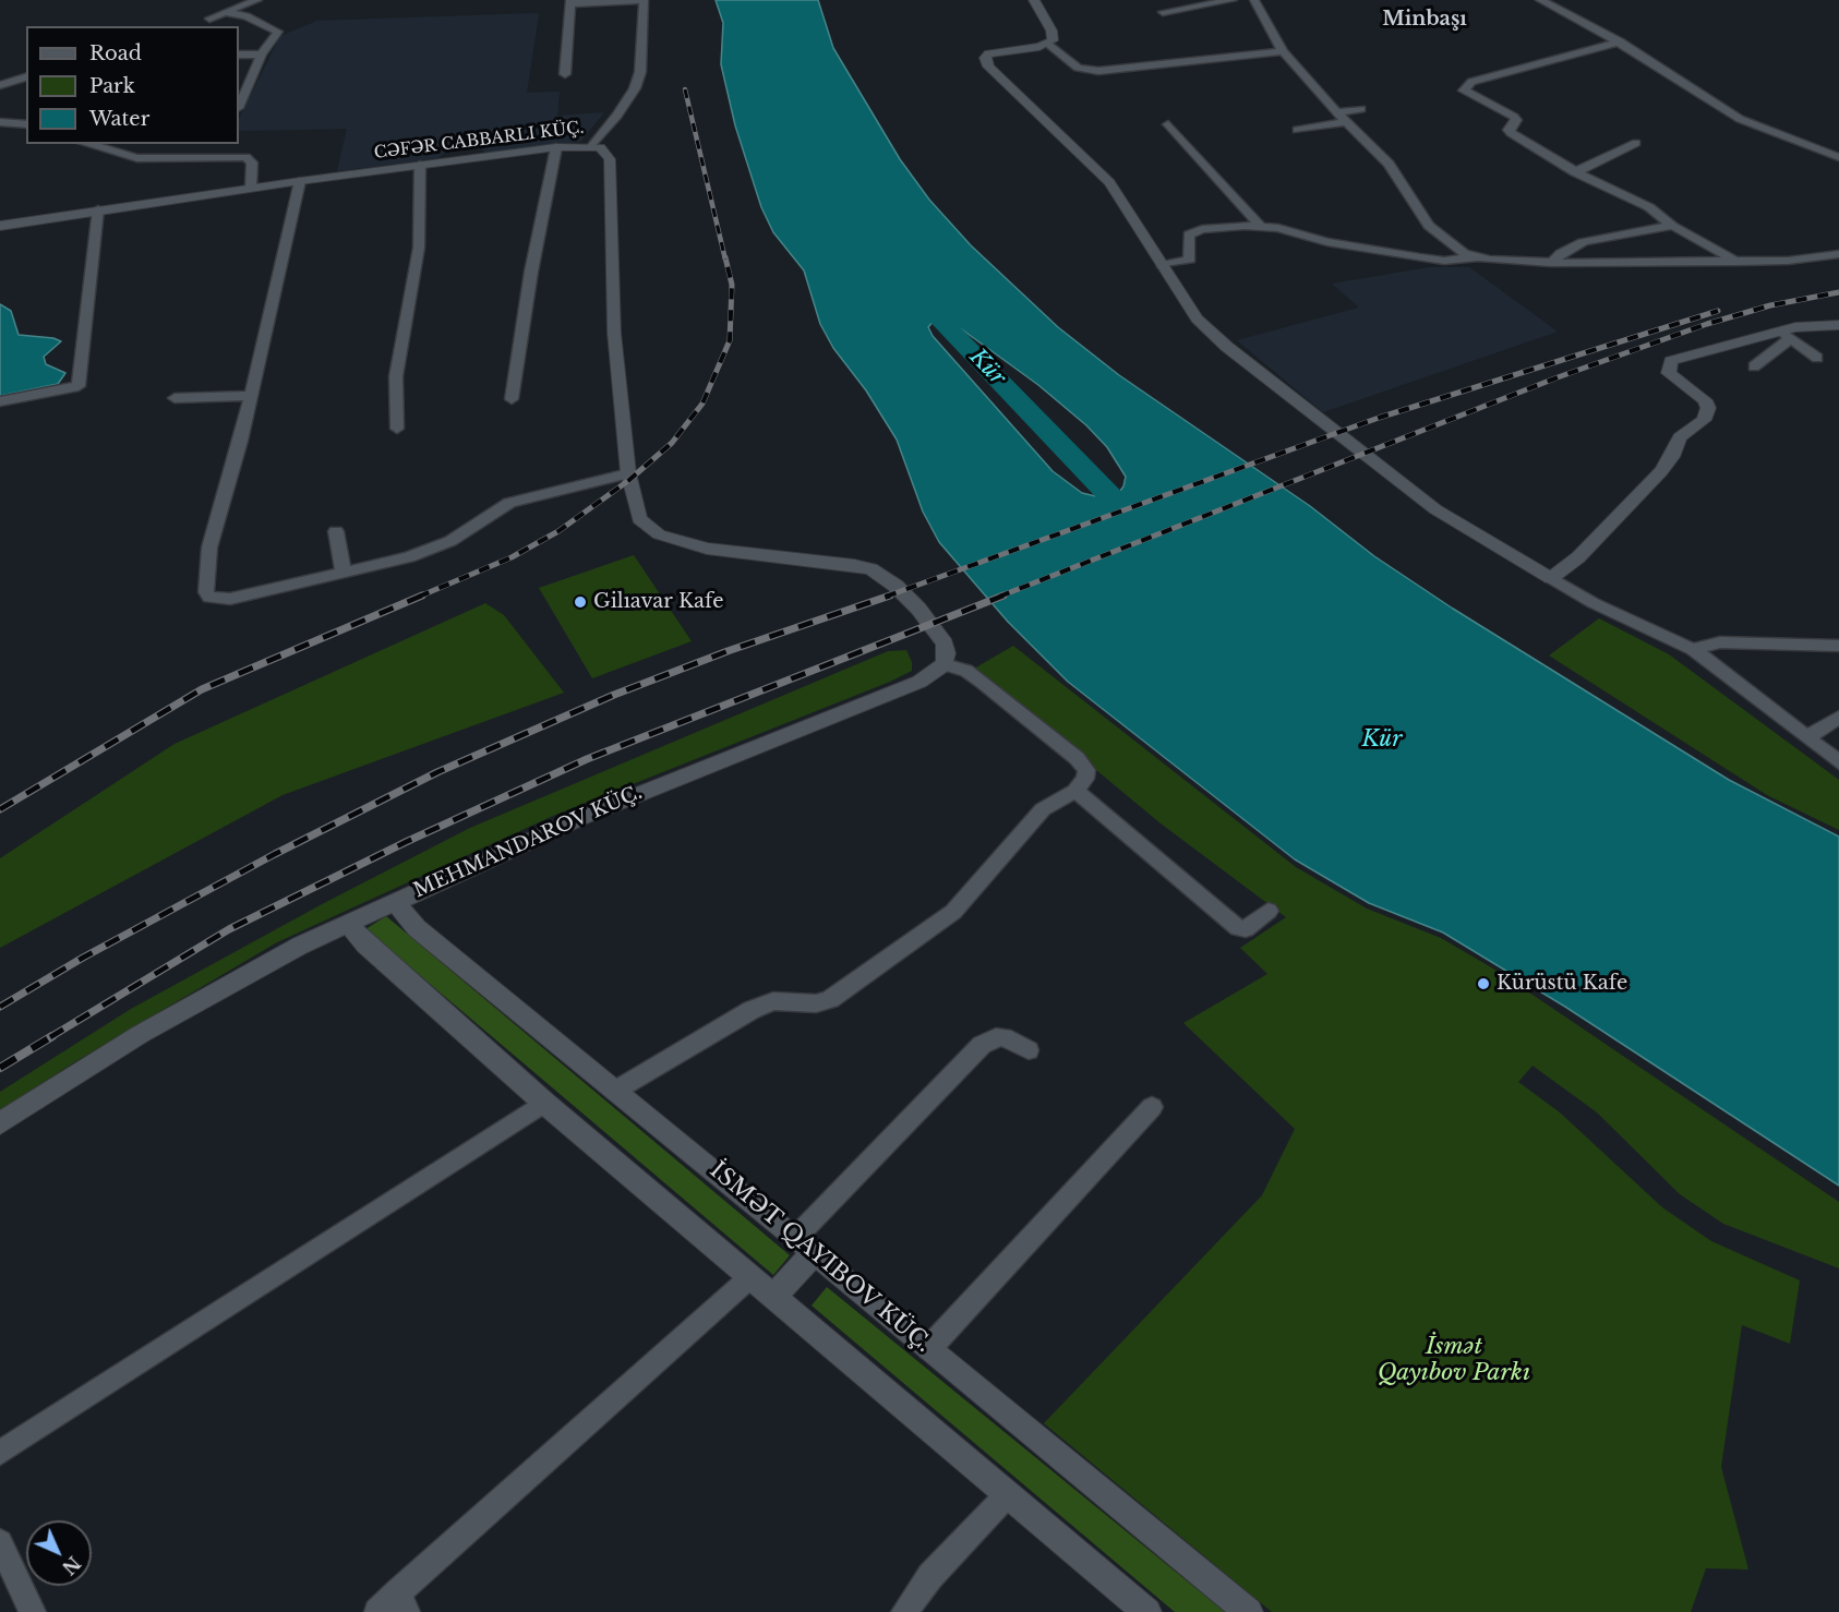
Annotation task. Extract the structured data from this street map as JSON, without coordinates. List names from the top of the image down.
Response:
{
  "streets": {
    "street": ["MEHMANDAROV KÜÇ."]
  },
  "districts": ["Minbaşı"],
  "water": ["Kür"],
  "parks": ["İsmət Qayıbov Parkı"],
  "places": ["Gilıavar Kafe", "Kürüstü Kafe"],
  "legend": ["Road", "Park", "Water"],
  "north": "bottom right"
}
